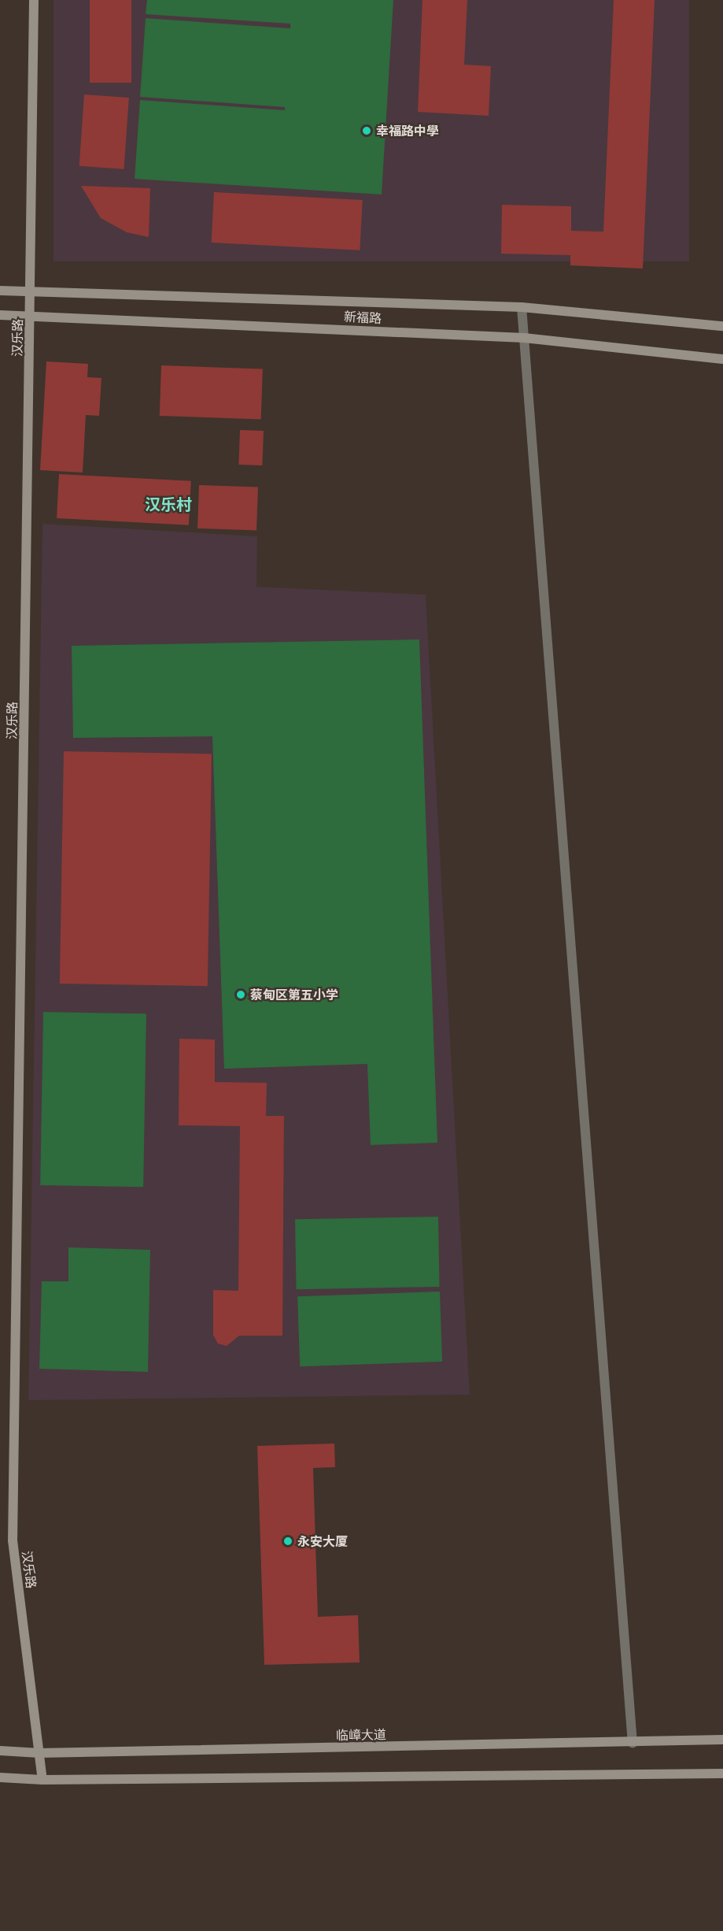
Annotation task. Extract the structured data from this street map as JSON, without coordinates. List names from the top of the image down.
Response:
{
  "streets": {
    "street": ["新福路", "汉乐路", "临嶂大道"]
  },
  "crossings": [
    ["新福路", "汉乐路"],
    ["汉乐路", "临嶂大道"]
  ],
  "districts": ["汉乐村"],
  "places": ["幸福路中學", "蔡甸区第五小学", "永安大厦"]
}
